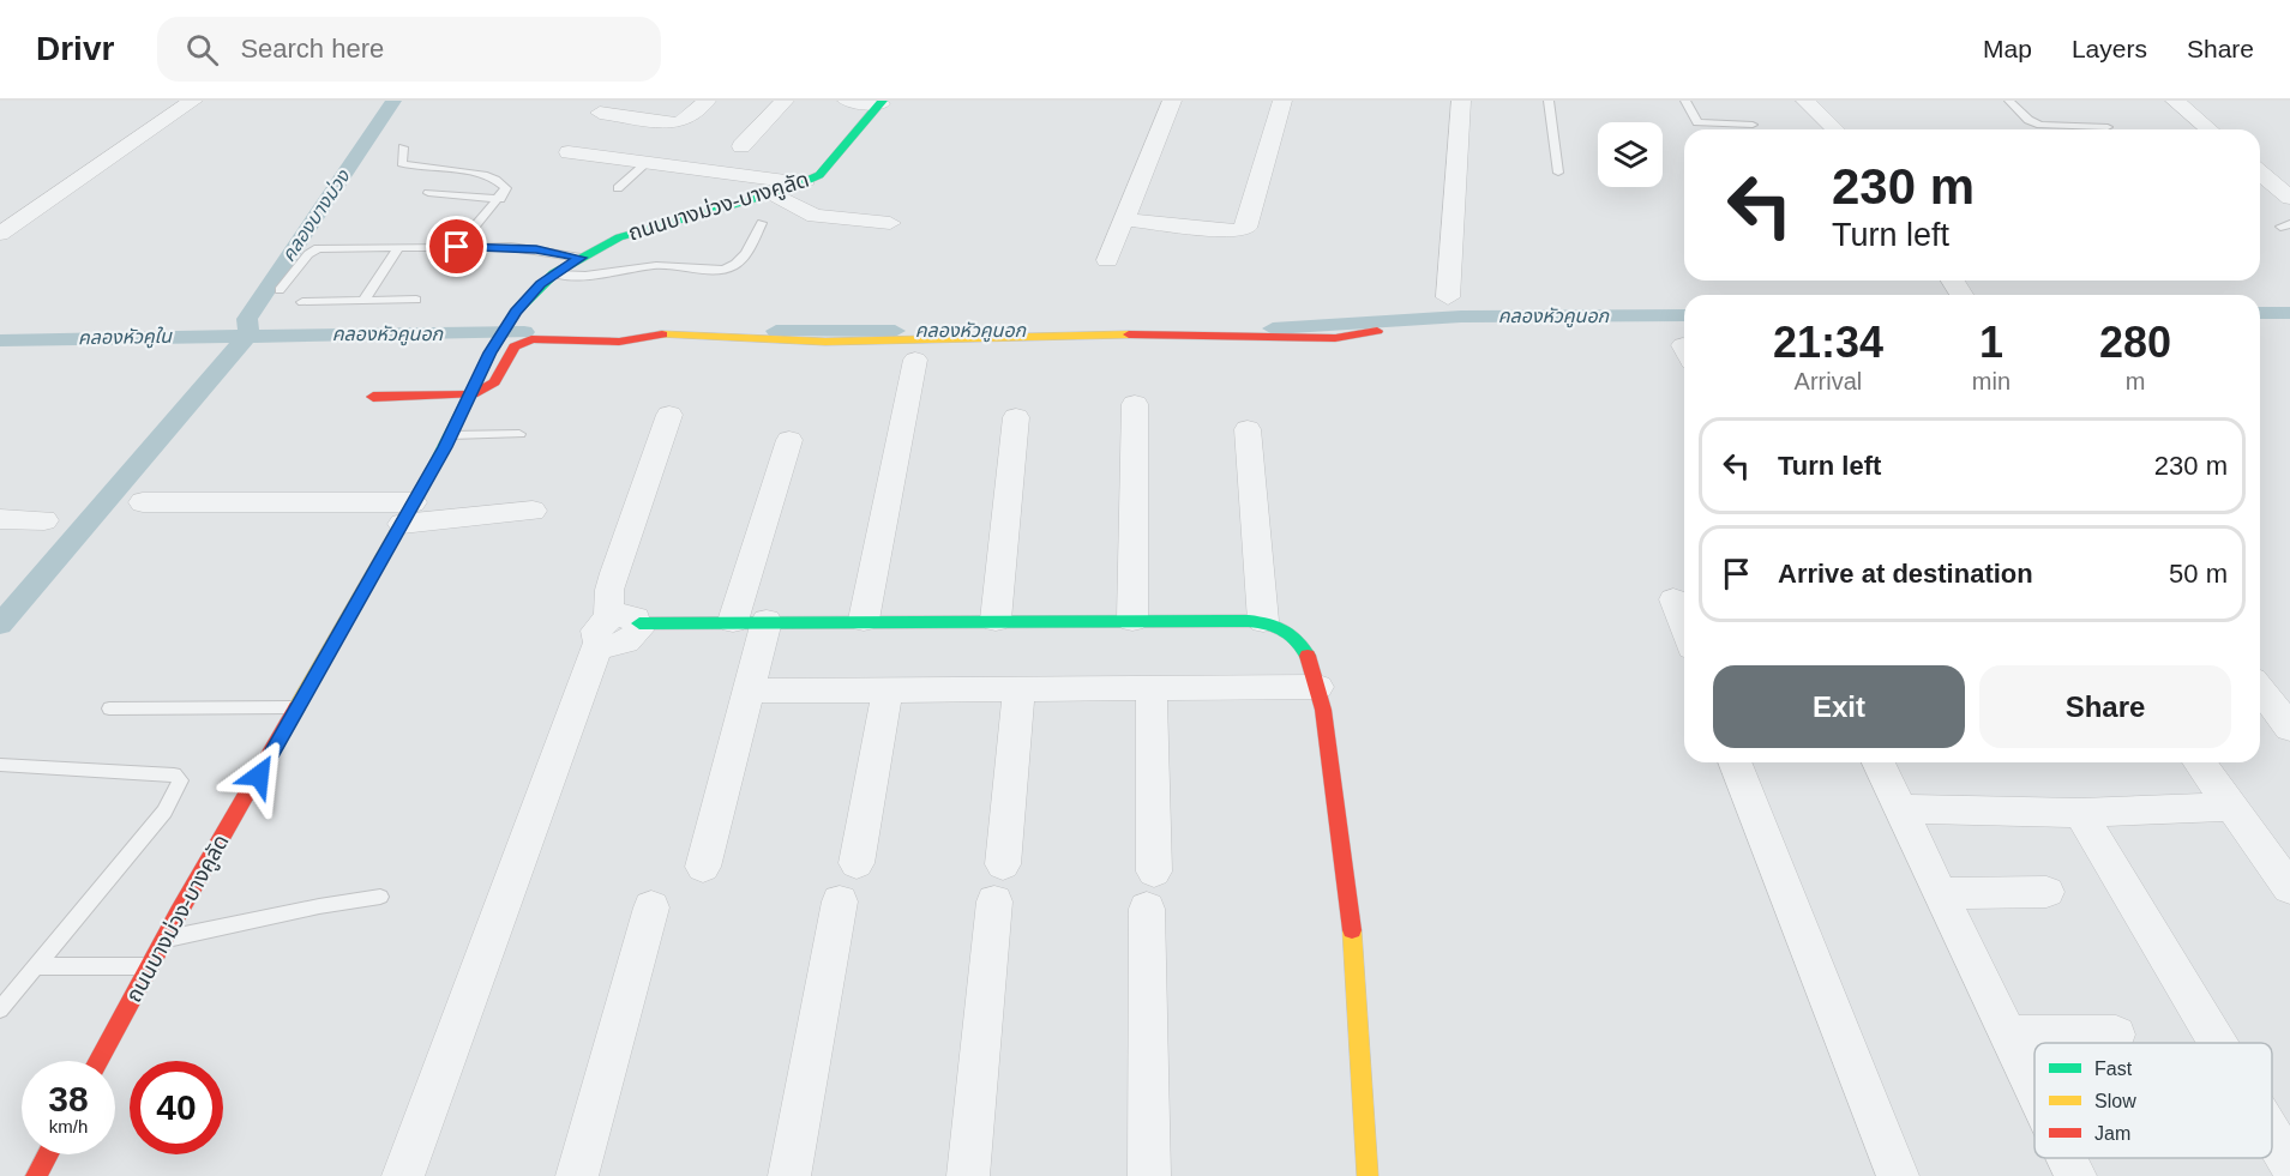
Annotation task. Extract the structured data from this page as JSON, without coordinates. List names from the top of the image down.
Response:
{
  "streets": {
    "street": ["ถนนบางม่วง-บางคูลัด"]
  },
  "water": ["คลองบางม่วง", "คลองหัวคูนอก", "คลองหัวคูใน"],
  "legend": ["Fast", "Slow", "Jam"],
  "page": {
    "header": "Drivr",
    "search": "Search here",
    "nav": ["Map", "Layers", "Share"],
    "turn": ["230 m", "Turn left"],
    "eta": [
      "21:34",
      "Arrival",
      "1",
      "min",
      "280",
      "m"
    ],
    "list": [
      {
        "name": "Turn left",
        "value": "230 m"
      },
      {
        "name": "Arrive at destination",
        "value": "50 m"
      }
    ],
    "buttons": ["Exit", "Share"],
    "speed": "38 km/h",
    "limit": "40"
  }
}
